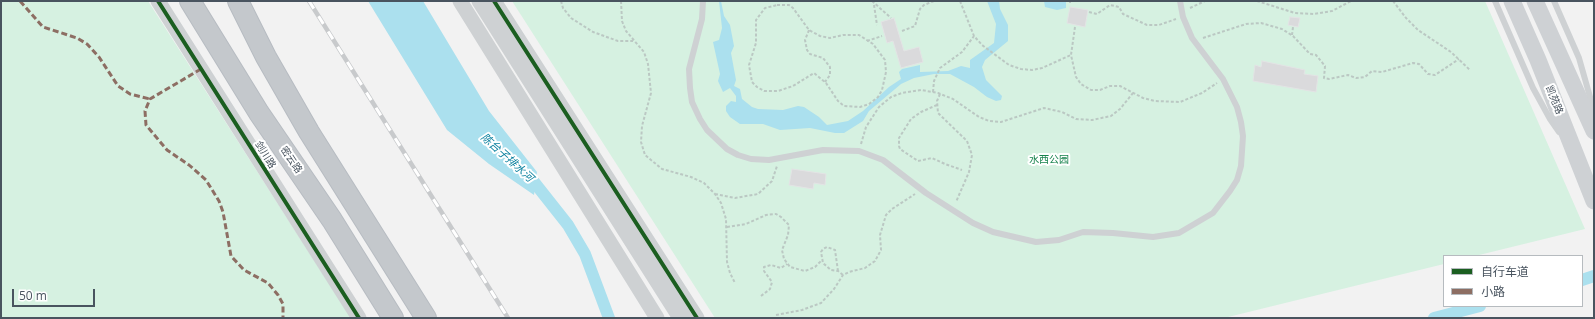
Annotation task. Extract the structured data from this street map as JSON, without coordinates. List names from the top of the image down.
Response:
{
  "streets": {
    "highway": ["密云路"],
    "main road": ["凯苑路"],
    "street": ["剑川路"]
  },
  "water": ["陈台子排水河"],
  "parks": ["水西公园"],
  "legend": ["自行车道", "小路"],
  "scale_bar": "50 m"
}
